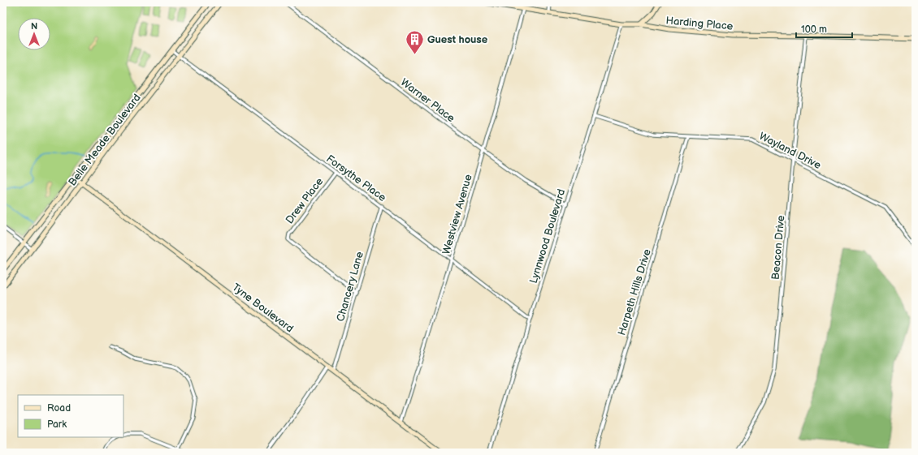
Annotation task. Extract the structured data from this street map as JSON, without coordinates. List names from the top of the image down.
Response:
{
  "streets": {
    "street": [
      "Harding Place",
      "Warner Place",
      "Belle Meade Boulevard",
      "Wayland Drive",
      "Forsythe Place",
      "Drew Place",
      "Westview Avenue",
      "Lynnwood Boulevard",
      "Beacon Drive",
      "Chancery Lane",
      "Harpeth Hills Drive",
      "Tyne Boulevard"
    ]
  },
  "crossings": [
    ["Harding Place", "Westview Avenue"],
    ["Harding Place", "Lynnwood Boulevard"],
    ["Harding Place", "Beacon Drive"],
    ["Warner Place", "Westview Avenue"],
    ["Warner Place", "Lynnwood Boulevard"],
    ["Belle Meade Boulevard", "Forsythe Place"],
    ["Belle Meade Boulevard", "Tyne Boulevard"],
    ["Wayland Drive", "Lynnwood Boulevard"],
    ["Wayland Drive", "Beacon Drive"],
    ["Wayland Drive", "Harpeth Hills Drive"],
    ["Forsythe Place", "Drew Place"],
    ["Forsythe Place", "Westview Avenue"],
    ["Forsythe Place", "Lynnwood Boulevard"],
    ["Forsythe Place", "Chancery Lane"],
    ["Drew Place", "Chancery Lane"],
    ["Westview Avenue", "Tyne Boulevard"],
    ["Chancery Lane", "Tyne Boulevard"]
  ],
  "places": {
    "building": ["Guest house"]
  },
  "legend": ["Road", "Park"],
  "scale_bar": "100 m",
  "north": "top"
}
